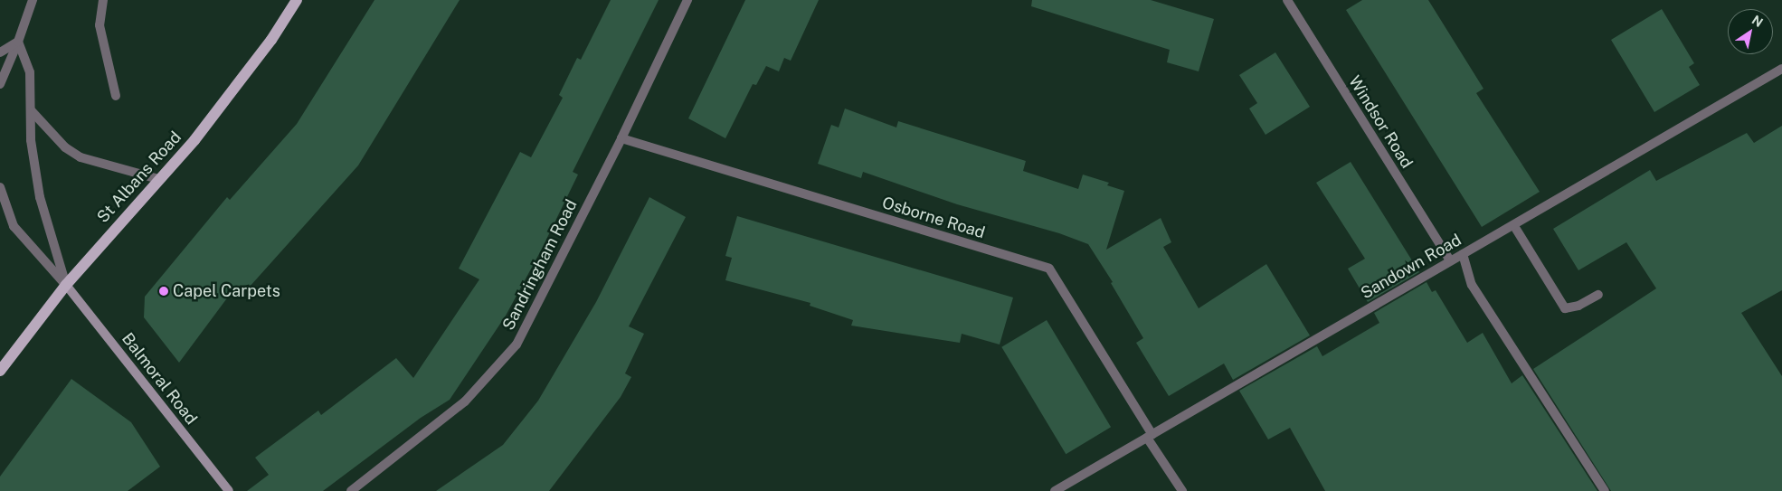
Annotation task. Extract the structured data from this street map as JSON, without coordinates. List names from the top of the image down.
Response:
{
  "streets": {
    "main road": ["St Albans Road"],
    "street": [
      "Windsor Road",
      "Osborne Road",
      "Sandringham Road",
      "Sandown Road",
      "Balmoral Road"
    ]
  },
  "crossings": [
    ["Windsor Road", "Sandown Road"],
    ["St Albans Road", "Balmoral Road"],
    ["Osborne Road", "Sandringham Road"],
    ["Osborne Road", "Sandown Road"]
  ],
  "places": ["Capel Carpets"],
  "north": "top right"
}
